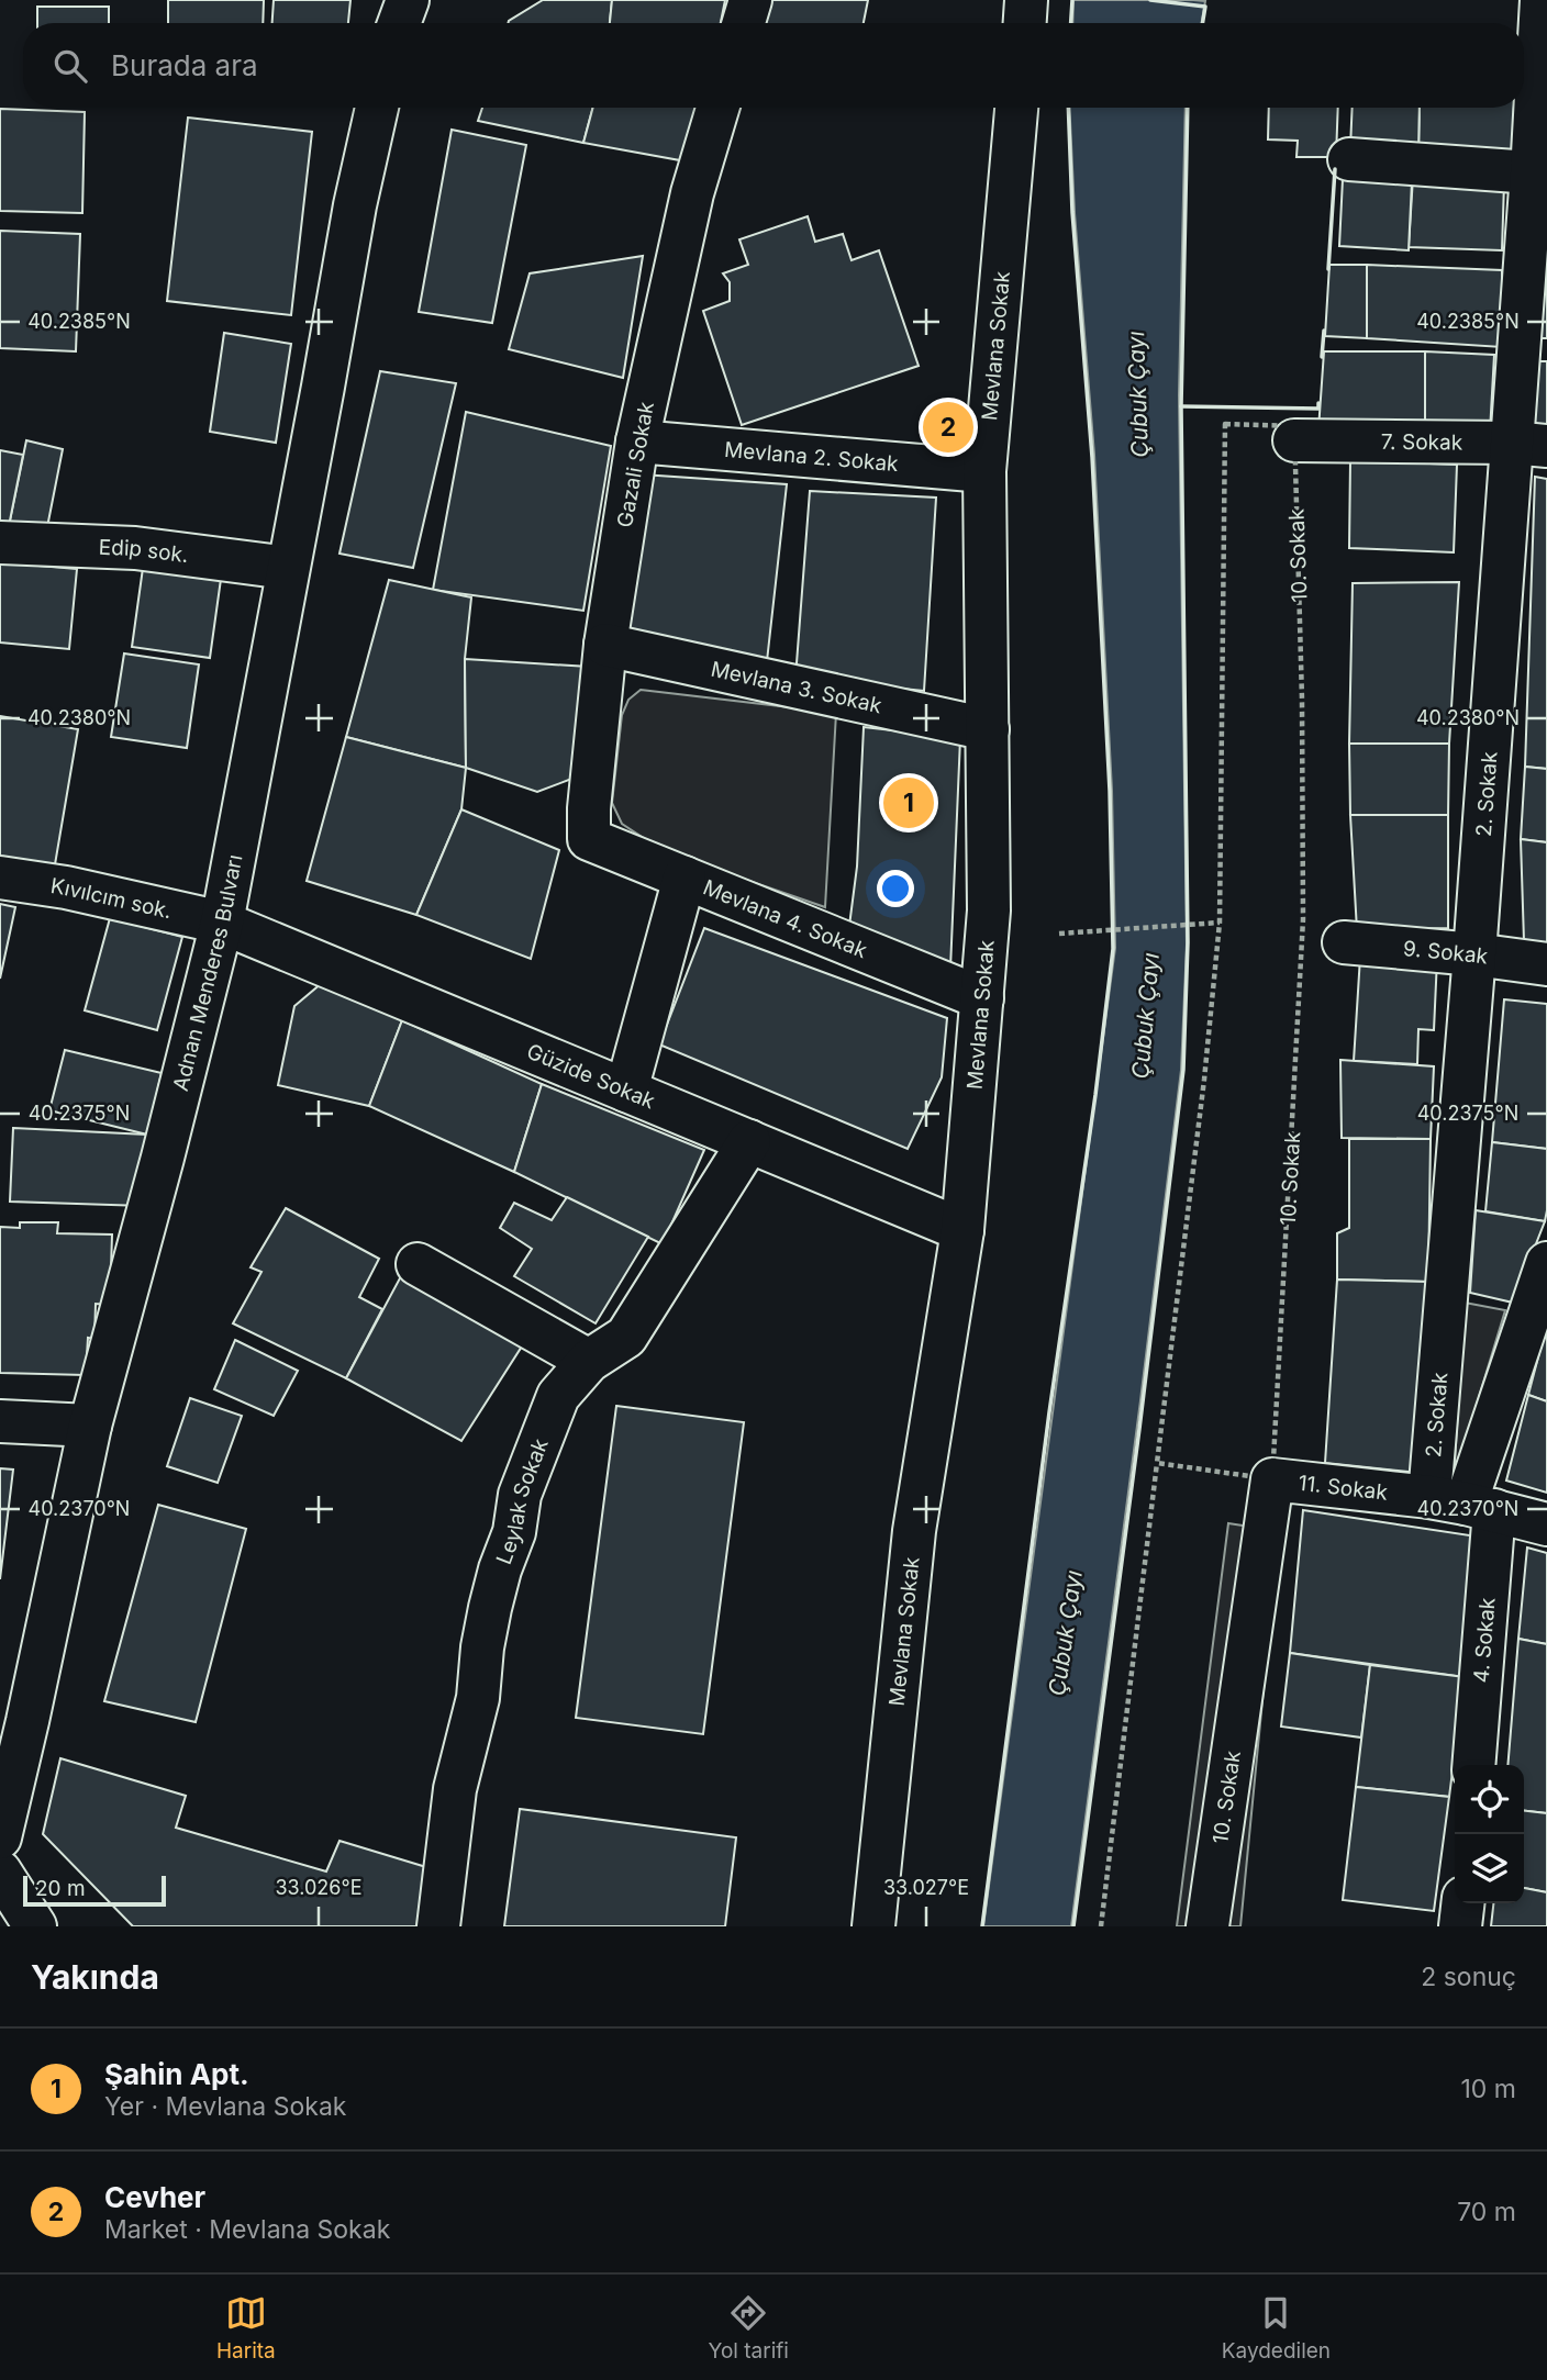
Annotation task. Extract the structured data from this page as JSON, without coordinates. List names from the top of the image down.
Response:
{
  "streets": {
    "street": [
      "Mevlana Sokak",
      "7. Sokak",
      "Mevlana 2. Sokak",
      "Gazali Sokak",
      "Edip sok.",
      "10. Sokak",
      "Mevlana 3. Sokak",
      "2. Sokak",
      "Kıvılcım sok.",
      "Mevlana 4. Sokak",
      "9. Sokak",
      "Adnan Menderes Bulvarı",
      "Güzide Sokak",
      "11. Sokak",
      "Leylak Sokak",
      "4. Sokak"
    ]
  },
  "crossings": [
    ["Mevlana Sokak", "Mevlana 2. Sokak"],
    ["Mevlana Sokak", "Mevlana 3. Sokak"],
    ["Mevlana Sokak", "Mevlana 4. Sokak"],
    ["Mevlana Sokak", "Güzide Sokak"],
    ["7. Sokak", "10. Sokak"],
    ["7. Sokak", "2. Sokak"],
    ["Mevlana 2. Sokak", "Gazali Sokak"],
    ["Gazali Sokak", "Mevlana 3. Sokak"],
    ["Gazali Sokak", "Mevlana 4. Sokak"],
    ["Edip sok.", "Adnan Menderes Bulvarı"],
    ["10. Sokak", "11. Sokak"],
    ["2. Sokak", "9. Sokak"],
    ["2. Sokak", "11. Sokak"],
    ["2. Sokak", "4. Sokak"],
    ["Kıvılcım sok.", "Adnan Menderes Bulvarı"],
    ["Kıvılcım sok.", "Güzide Sokak"],
    ["Adnan Menderes Bulvarı", "Güzide Sokak"],
    ["Güzide Sokak", "Leylak Sokak"],
    ["11. Sokak", "4. Sokak"]
  ],
  "water": ["Çubuk Çayı"],
  "scale_bar": "20 m",
  "page": {
    "search": "Burada ara",
    "pins": ["2", "1"],
    "scale": "20 m",
    "heading": ["Yakında", "2 sonuç"],
    "list": [
      {
        "mark": "1",
        "name": "Şahin Apt.",
        "note": "Yer · Mevlana Sokak",
        "value": "10 m"
      },
      {
        "mark": "2",
        "name": "Cevher",
        "note": "Market · Mevlana Sokak",
        "value": "70 m"
      }
    ],
    "nav": ["Harita", "Yol tarifi", "Kaydedilen"]
  },
  "coordinates": [
    "40.2385°N",
    "40.2380°N",
    "40.2375°N",
    "40.2370°N",
    "33.026°E",
    "33.027°E"
  ]
}
